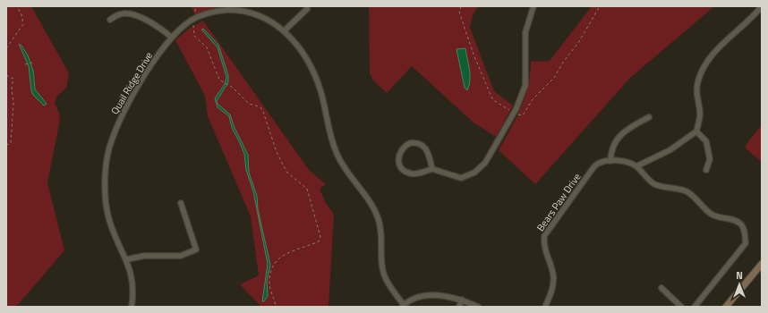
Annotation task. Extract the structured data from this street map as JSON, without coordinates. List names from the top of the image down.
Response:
{
  "streets": {
    "street": ["Quail Ridge Drive", "Bears Paw Drive"]
  },
  "north": "top"
}
